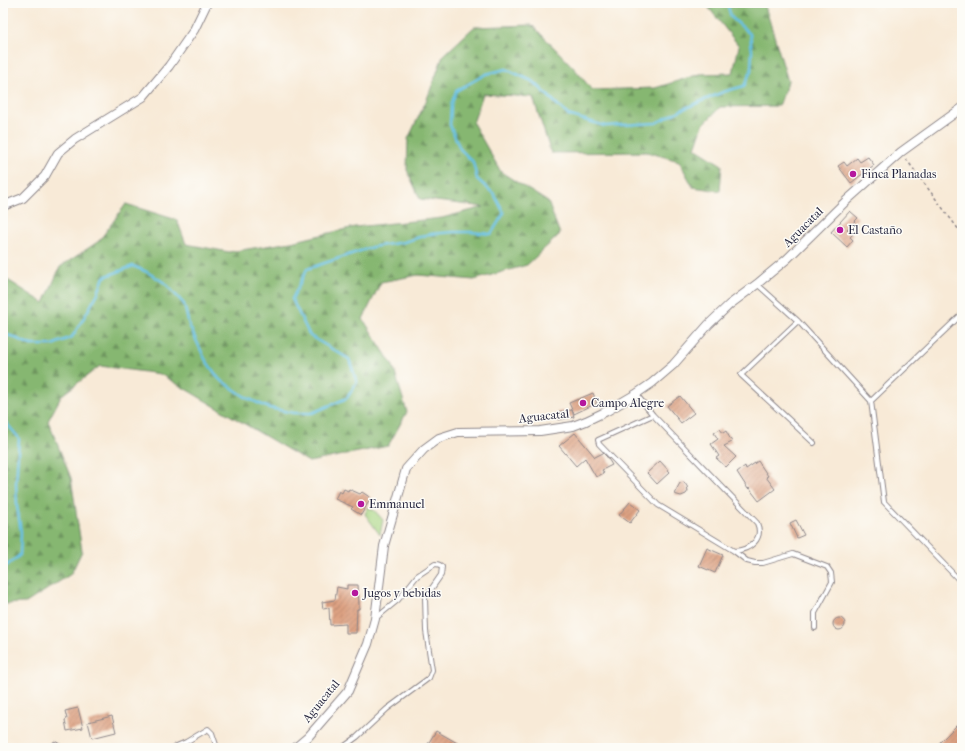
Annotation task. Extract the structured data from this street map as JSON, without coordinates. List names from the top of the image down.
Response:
{
  "streets": {
    "street": ["Aguacatal"]
  },
  "places": [
    "Finca Planadas",
    "El Castaño",
    "Campo Alegre",
    "Emmanuel",
    "Jugos y bebidas"
  ]
}
